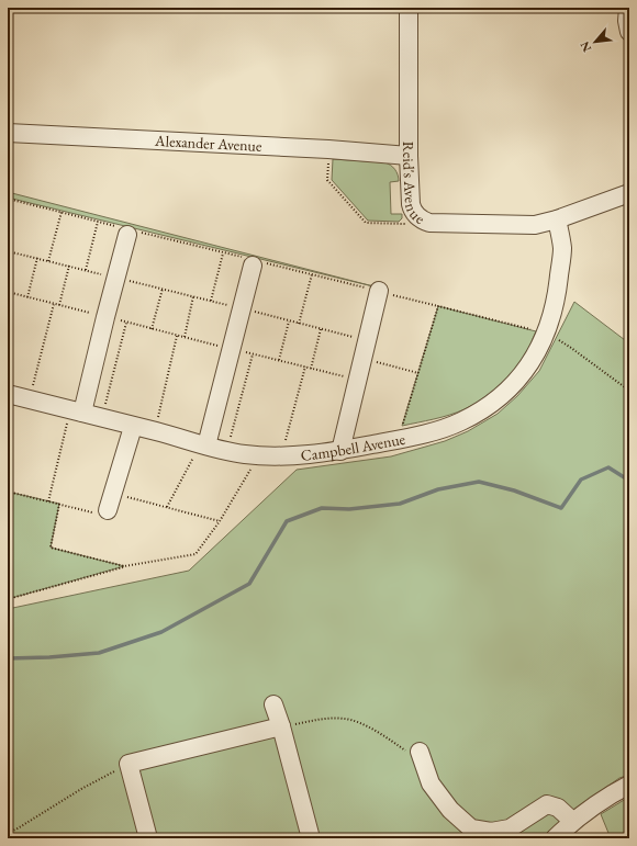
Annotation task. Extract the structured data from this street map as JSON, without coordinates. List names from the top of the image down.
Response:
{
  "streets": {
    "street": ["Alexander Avenue", "Reid's Avenue", "Campbell Avenue"]
  },
  "crossings": [
    ["Alexander Avenue", "Reid's Avenue"],
    ["Reid's Avenue", "Campbell Avenue"]
  ],
  "north": "bottom left"
}
